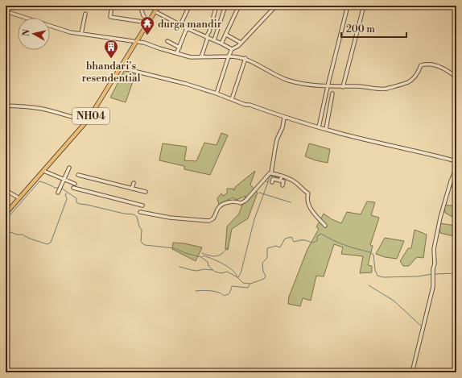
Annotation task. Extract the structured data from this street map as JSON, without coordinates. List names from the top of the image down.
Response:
{
  "streets": {
    "main road": ["NH04"]
  },
  "places": {
    "temple": ["durga mandir"],
    "building": ["bhandari's resendential"]
  },
  "scale_bar": "200 m",
  "north": "left"
}
